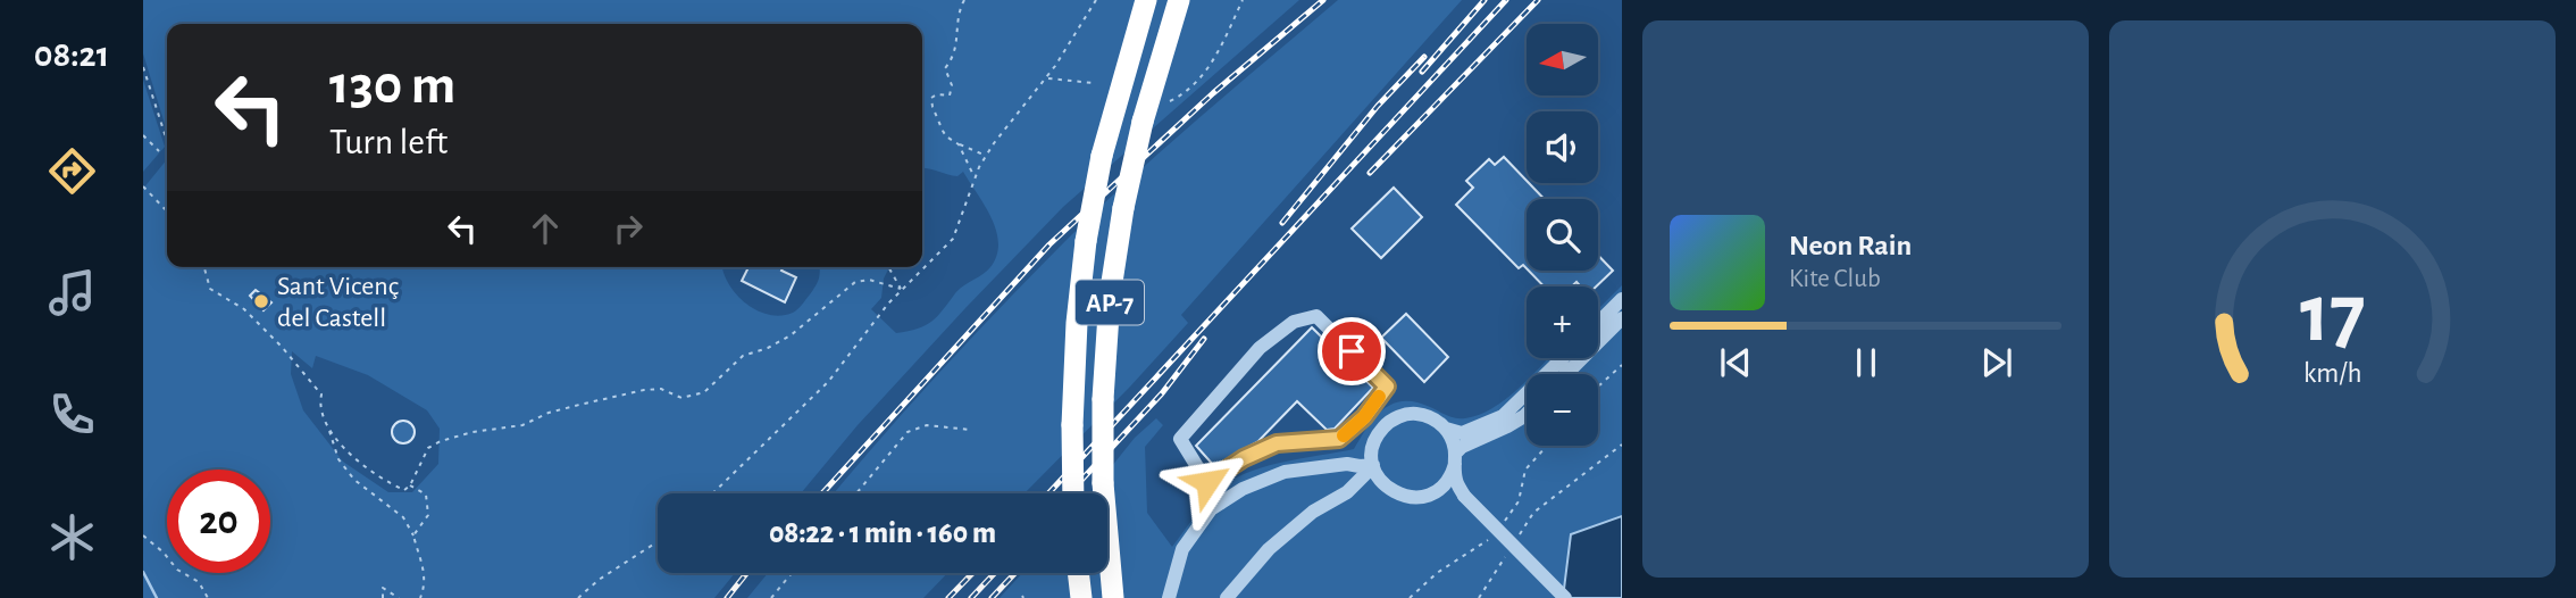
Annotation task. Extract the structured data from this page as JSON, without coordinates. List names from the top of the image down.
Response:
{
  "streets": {
    "highway": ["AP-7"]
  },
  "places": ["Sant Vicenç del Castell"],
  "north": "left",
  "page": {
    "tabs": "08:21",
    "map_buttons": ["+", "−"],
    "turn": ["130 m", "Turn left"],
    "song": ["Neon Rain", "Kite Club"],
    "limit": "20",
    "trip": "08:22 · 1 min · 160 m",
    "gauge": ["17", "km/h"]
  }
}
